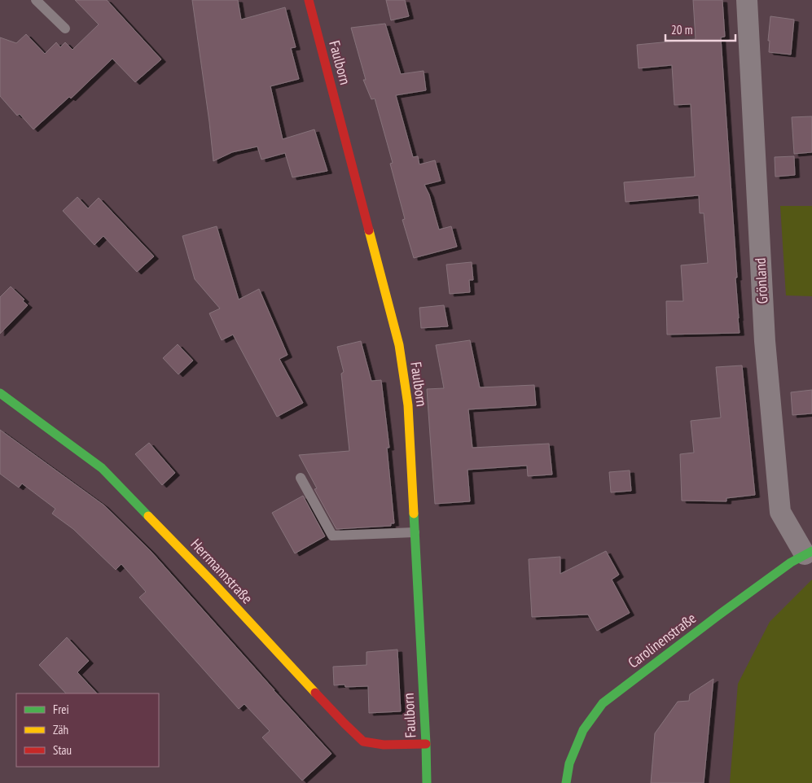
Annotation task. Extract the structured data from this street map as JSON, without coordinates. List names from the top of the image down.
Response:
{
  "streets": {
    "street": [
      "Faulborn",
      "Grönland",
      "Herrmannstraße",
      "Carolinenstraße"
    ]
  },
  "crossings": [
    ["Faulborn", "Herrmannstraße"],
    ["Grönland", "Carolinenstraße"]
  ],
  "legend": ["Frei", "Zäh", "Stau"],
  "scale_bar": "20 m"
}
